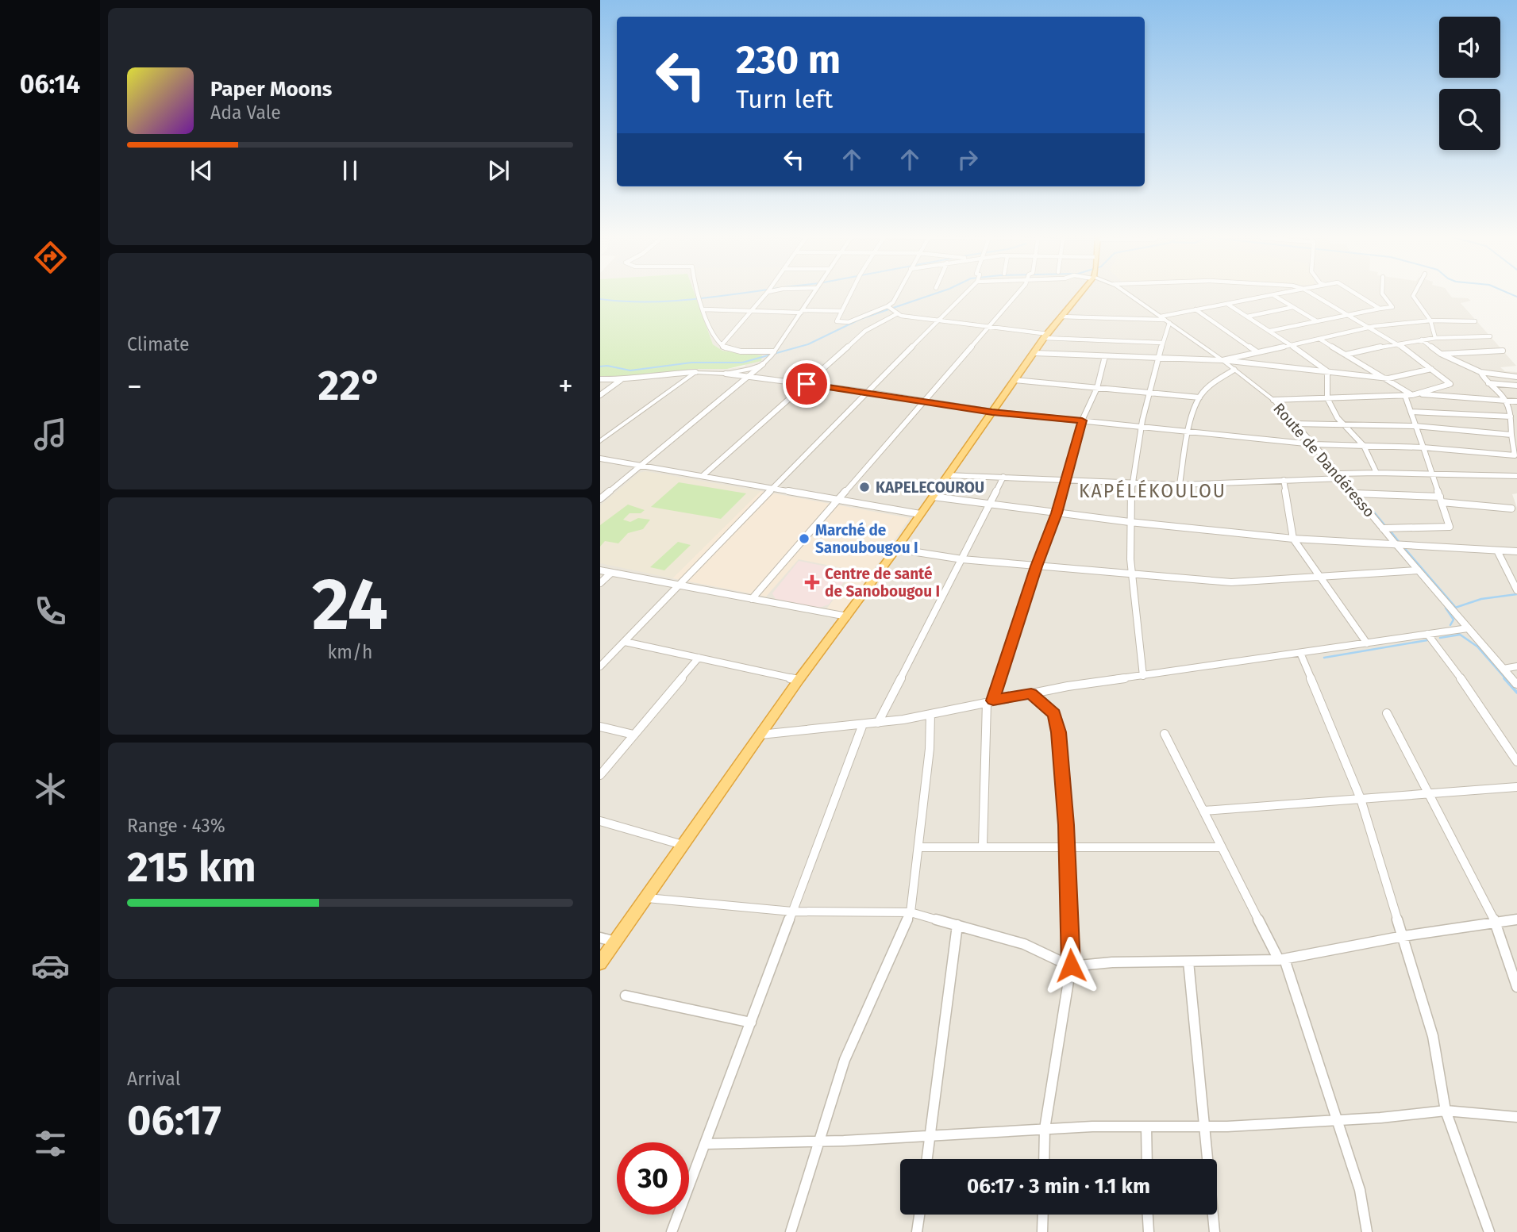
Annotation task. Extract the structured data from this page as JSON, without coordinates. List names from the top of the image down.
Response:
{
  "streets": {
    "street": ["Route de Dandéresso"]
  },
  "districts": ["KAPÉLÉKOULOU"],
  "places": {
    "other": ["KAPELECOUROU", "Marché de Sanoubougou I"],
    "health": ["Centre de santé de Sanobougou I"]
  },
  "page": {
    "tabs": "06:14",
    "turn": ["230 m", "Turn left"],
    "song": ["Paper Moons", "Ada Vale"],
    "tile": [
      "Climate",
      ["24", "km/h"],
      ["Range · 43%", "215 km"],
      ["Arrival", "06:17"]
    ],
    "heat": ["−", "22°", "+"],
    "limit": "30",
    "trip": "06:17 · 3 min · 1.1 km"
  }
}
